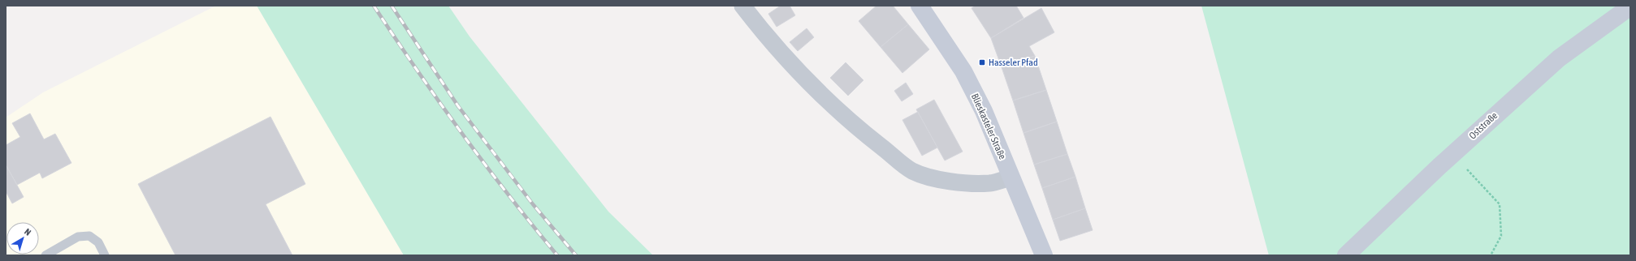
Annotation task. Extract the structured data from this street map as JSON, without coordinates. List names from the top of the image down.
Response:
{
  "streets": {
    "main road": ["Oststraße", "Blieskasteler Straße"]
  },
  "places": {
    "transit": ["Hasseler Pfad"]
  },
  "north": "top right"
}
